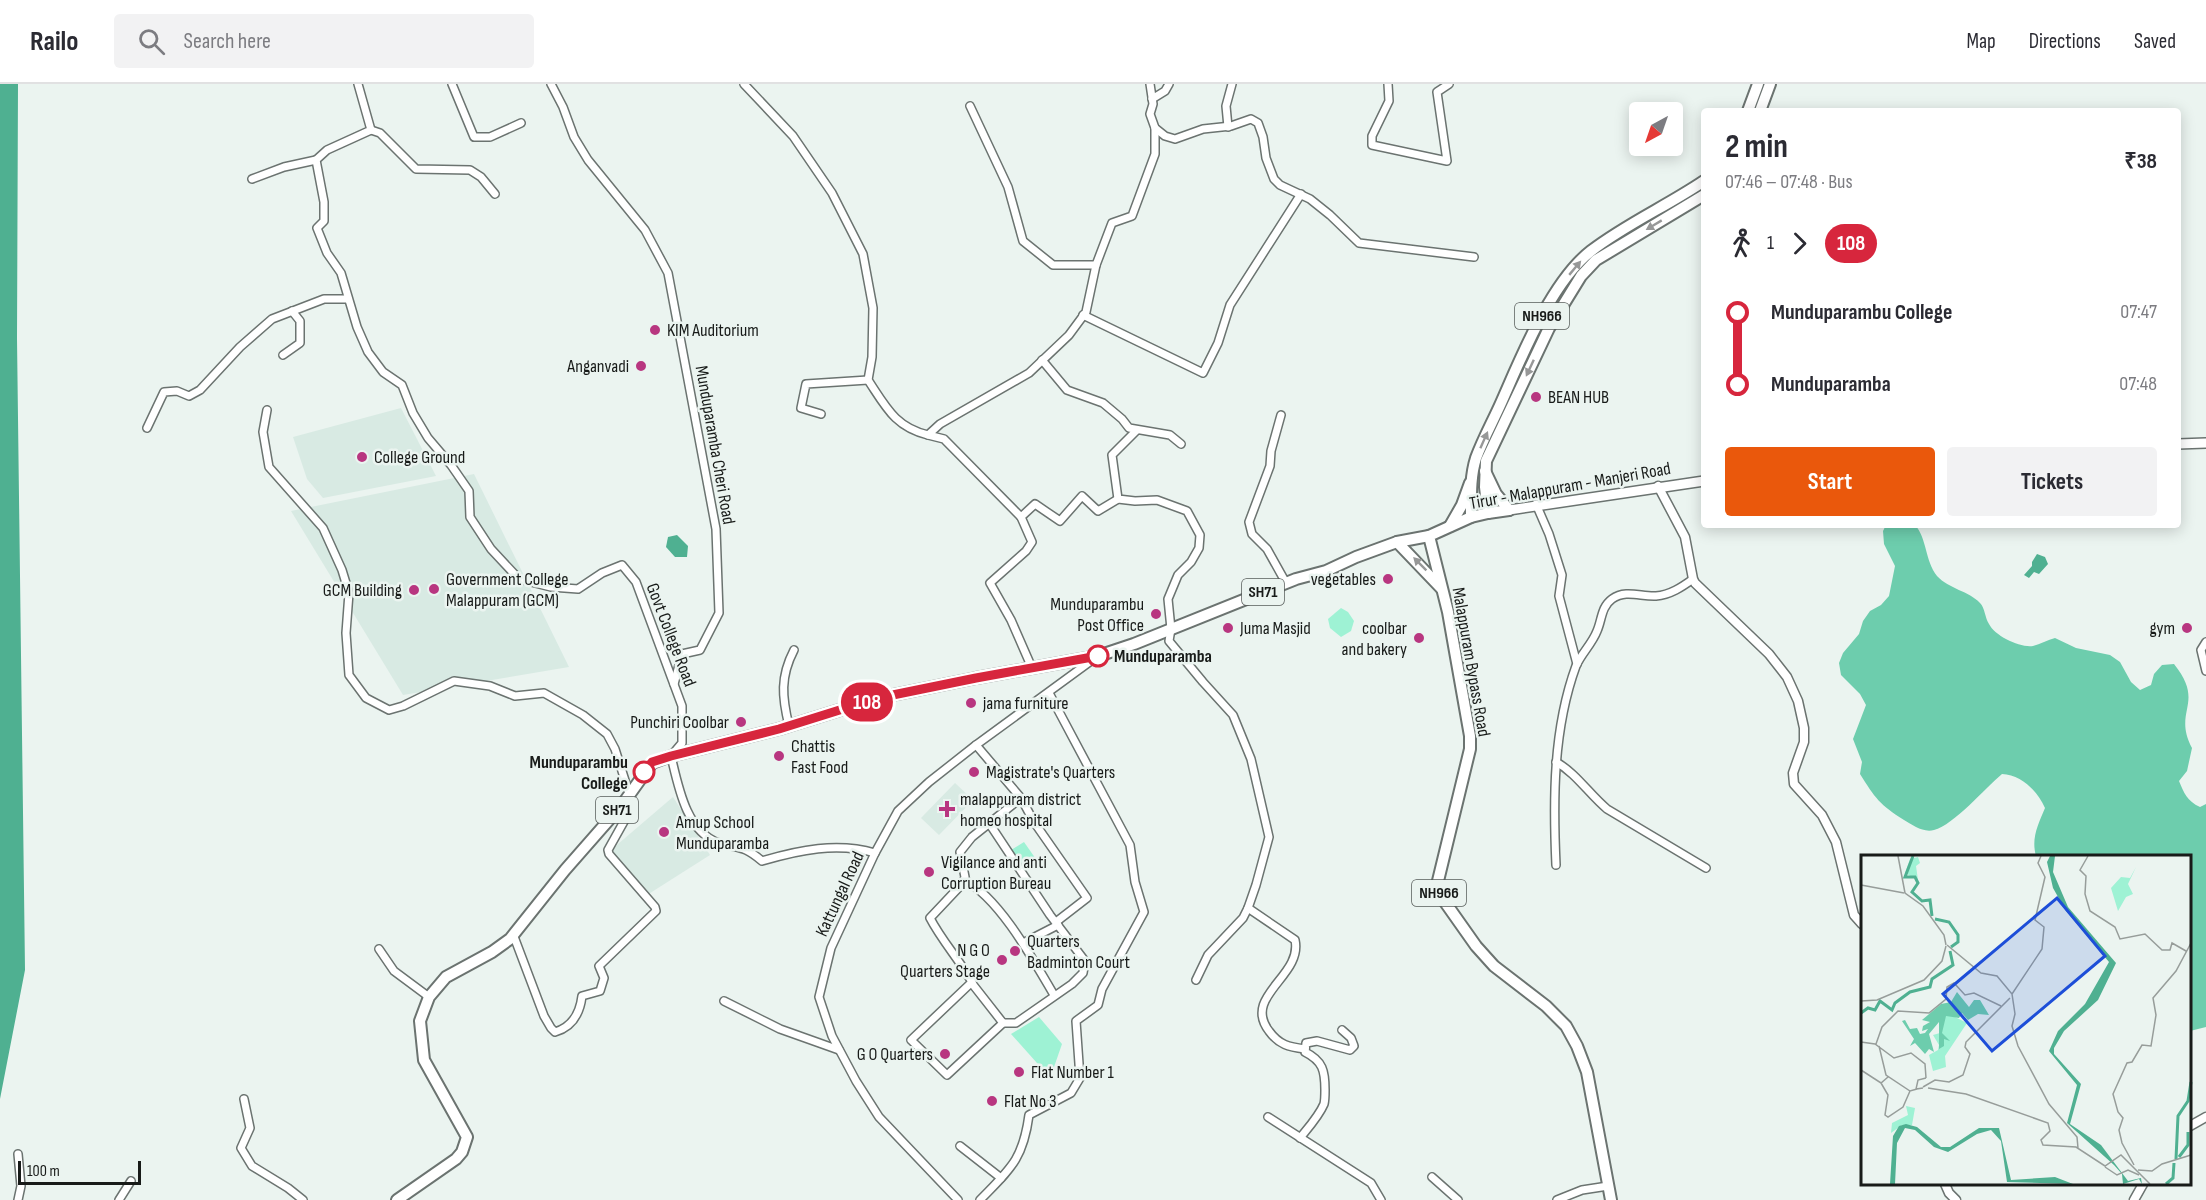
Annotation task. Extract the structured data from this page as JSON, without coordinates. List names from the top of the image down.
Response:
{
  "streets": {
    "main road": [
      "NH966",
      "Tirur - Malappuram - Manjeri Road",
      "SH71",
      "Malappuram Bypass Road"
    ],
    "street": ["Munduparamba Cheri Road", "Govt College Road", "Kattungal Road"]
  },
  "crossings": [
    ["NH966", "Tirur - Malappuram - Manjeri Road"],
    ["Munduparamba Cheri Road", "Govt College Road"],
    ["Tirur - Malappuram - Manjeri Road", "Govt College Road"],
    ["Tirur - Malappuram - Manjeri Road", "Malappuram Bypass Road"],
    ["Tirur - Malappuram - Manjeri Road", "Kattungal Road"]
  ],
  "places": {
    "other": [
      "KIM Auditorium",
      "Anganvadi",
      "BEAN HUB",
      "College Ground",
      "vegetables",
      "Government College Malappuram (GCM)",
      "GCM Building",
      "Munduparambu Post Office",
      "Juma Masjid",
      "gym",
      "coolbar and bakery",
      "Munduparamba",
      "jama furniture",
      "Punchiri Coolbar",
      "Chattis Fast Food",
      "Munduparambu College",
      "Magistrate's Quarters",
      "Amup School Munduparamba",
      "Vigilance and anti Corruption Bureau",
      "Quarters Badminton Court",
      "N G O Quarters Stage",
      "G O Quarters",
      "Flat Number 1",
      "Flat No 3"
    ],
    "health": ["malappuram district homeo hospital"]
  },
  "lines": ["bus line 108"],
  "scale_bar": "100 m",
  "north": "bottom left",
  "page": {
    "header": "Railo",
    "search": "Search here",
    "nav": ["Map", "Directions", "Saved"],
    "on_map": "108",
    "heading": ["2 min", "07:46 – 07:48 · Bus", "₹38"],
    "legs": ["1", "108"],
    "list": [
      {
        "name": "Munduparambu College",
        "value": "07:47"
      },
      {
        "name": "Munduparamba",
        "value": "07:48"
      }
    ],
    "buttons": ["Start", "Tickets"],
    "scale": "100 m"
  }
}
